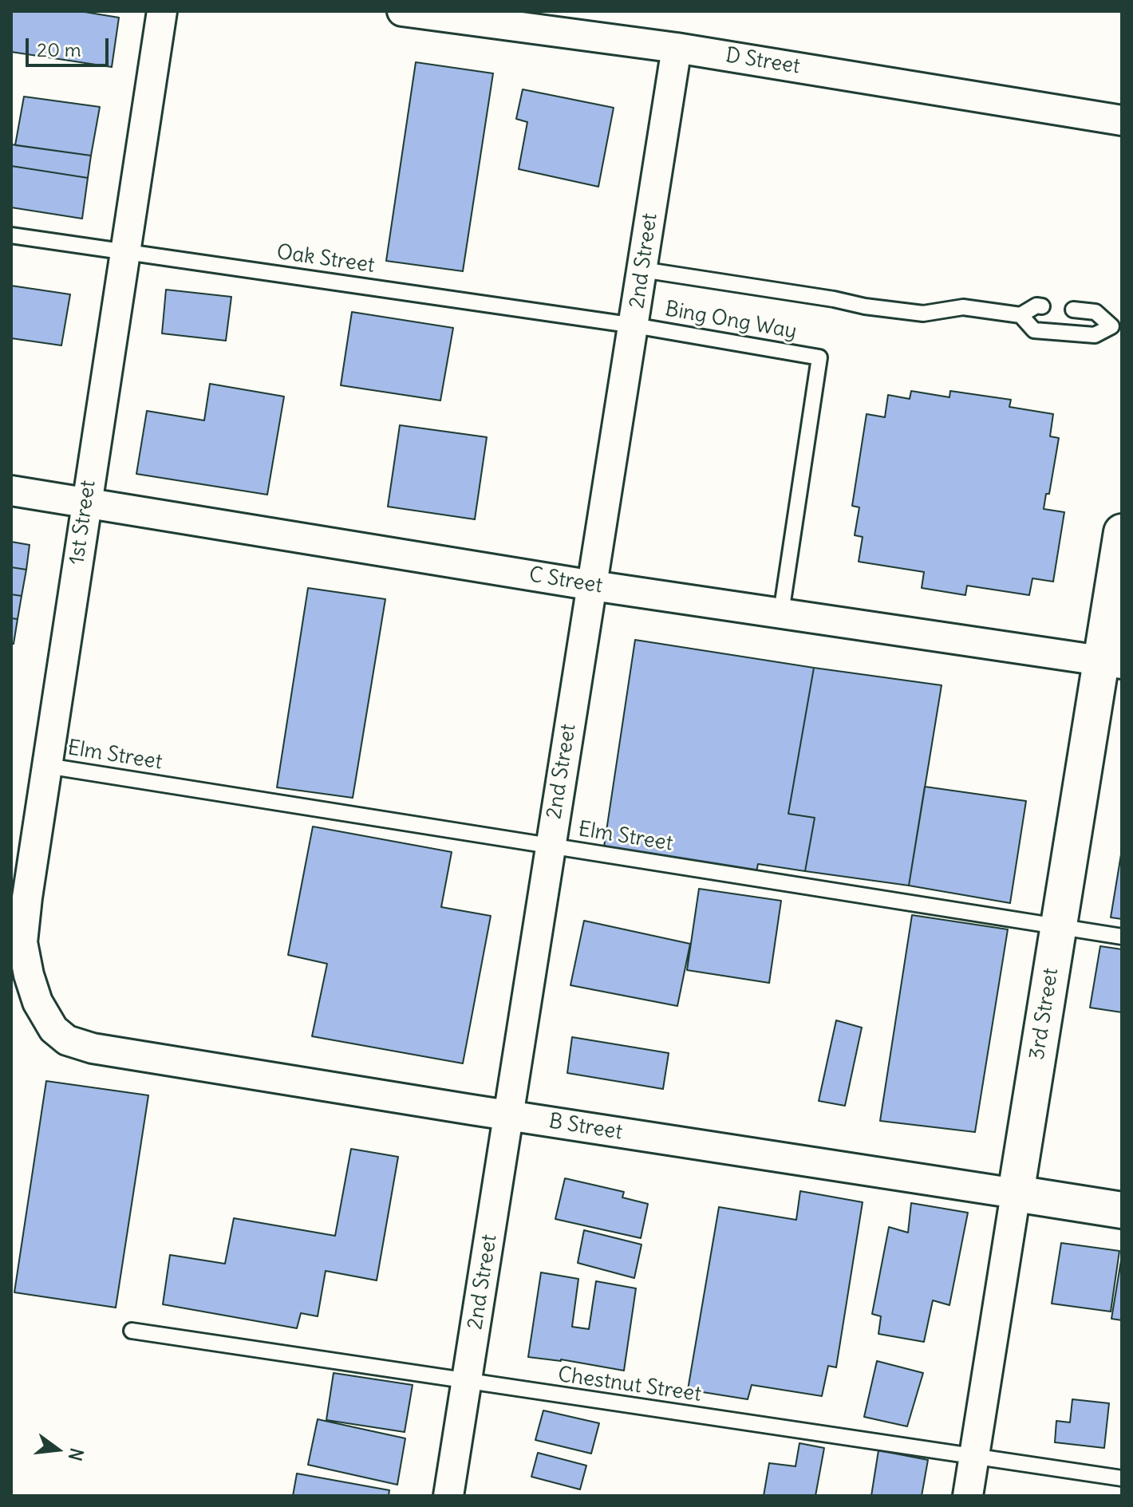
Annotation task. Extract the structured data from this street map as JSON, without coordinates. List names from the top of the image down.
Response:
{
  "streets": {
    "street": [
      "D Street",
      "2nd Street",
      "1st Street",
      "C Street",
      "3rd Street",
      "B Street"
    ],
    "lane": [
      "Oak Street",
      "Bing Ong Way",
      "Elm Street",
      "Chestnut Street"
    ]
  },
  "crossings": [
    ["D Street", "2nd Street"],
    ["Oak Street", "2nd Street"],
    ["Oak Street", "Bing Ong Way"],
    ["Oak Street", "1st Street"],
    ["2nd Street", "Bing Ong Way"],
    ["2nd Street", "C Street"],
    ["2nd Street", "Elm Street"],
    ["2nd Street", "B Street"],
    ["2nd Street", "Chestnut Street"],
    ["Bing Ong Way", "C Street"],
    ["1st Street", "C Street"],
    ["1st Street", "Elm Street"],
    ["1st Street", "B Street"],
    ["C Street", "3rd Street"],
    ["Elm Street", "3rd Street"],
    ["3rd Street", "B Street"],
    ["3rd Street", "Chestnut Street"]
  ],
  "scale_bar": "20 m",
  "north": "right"
}
